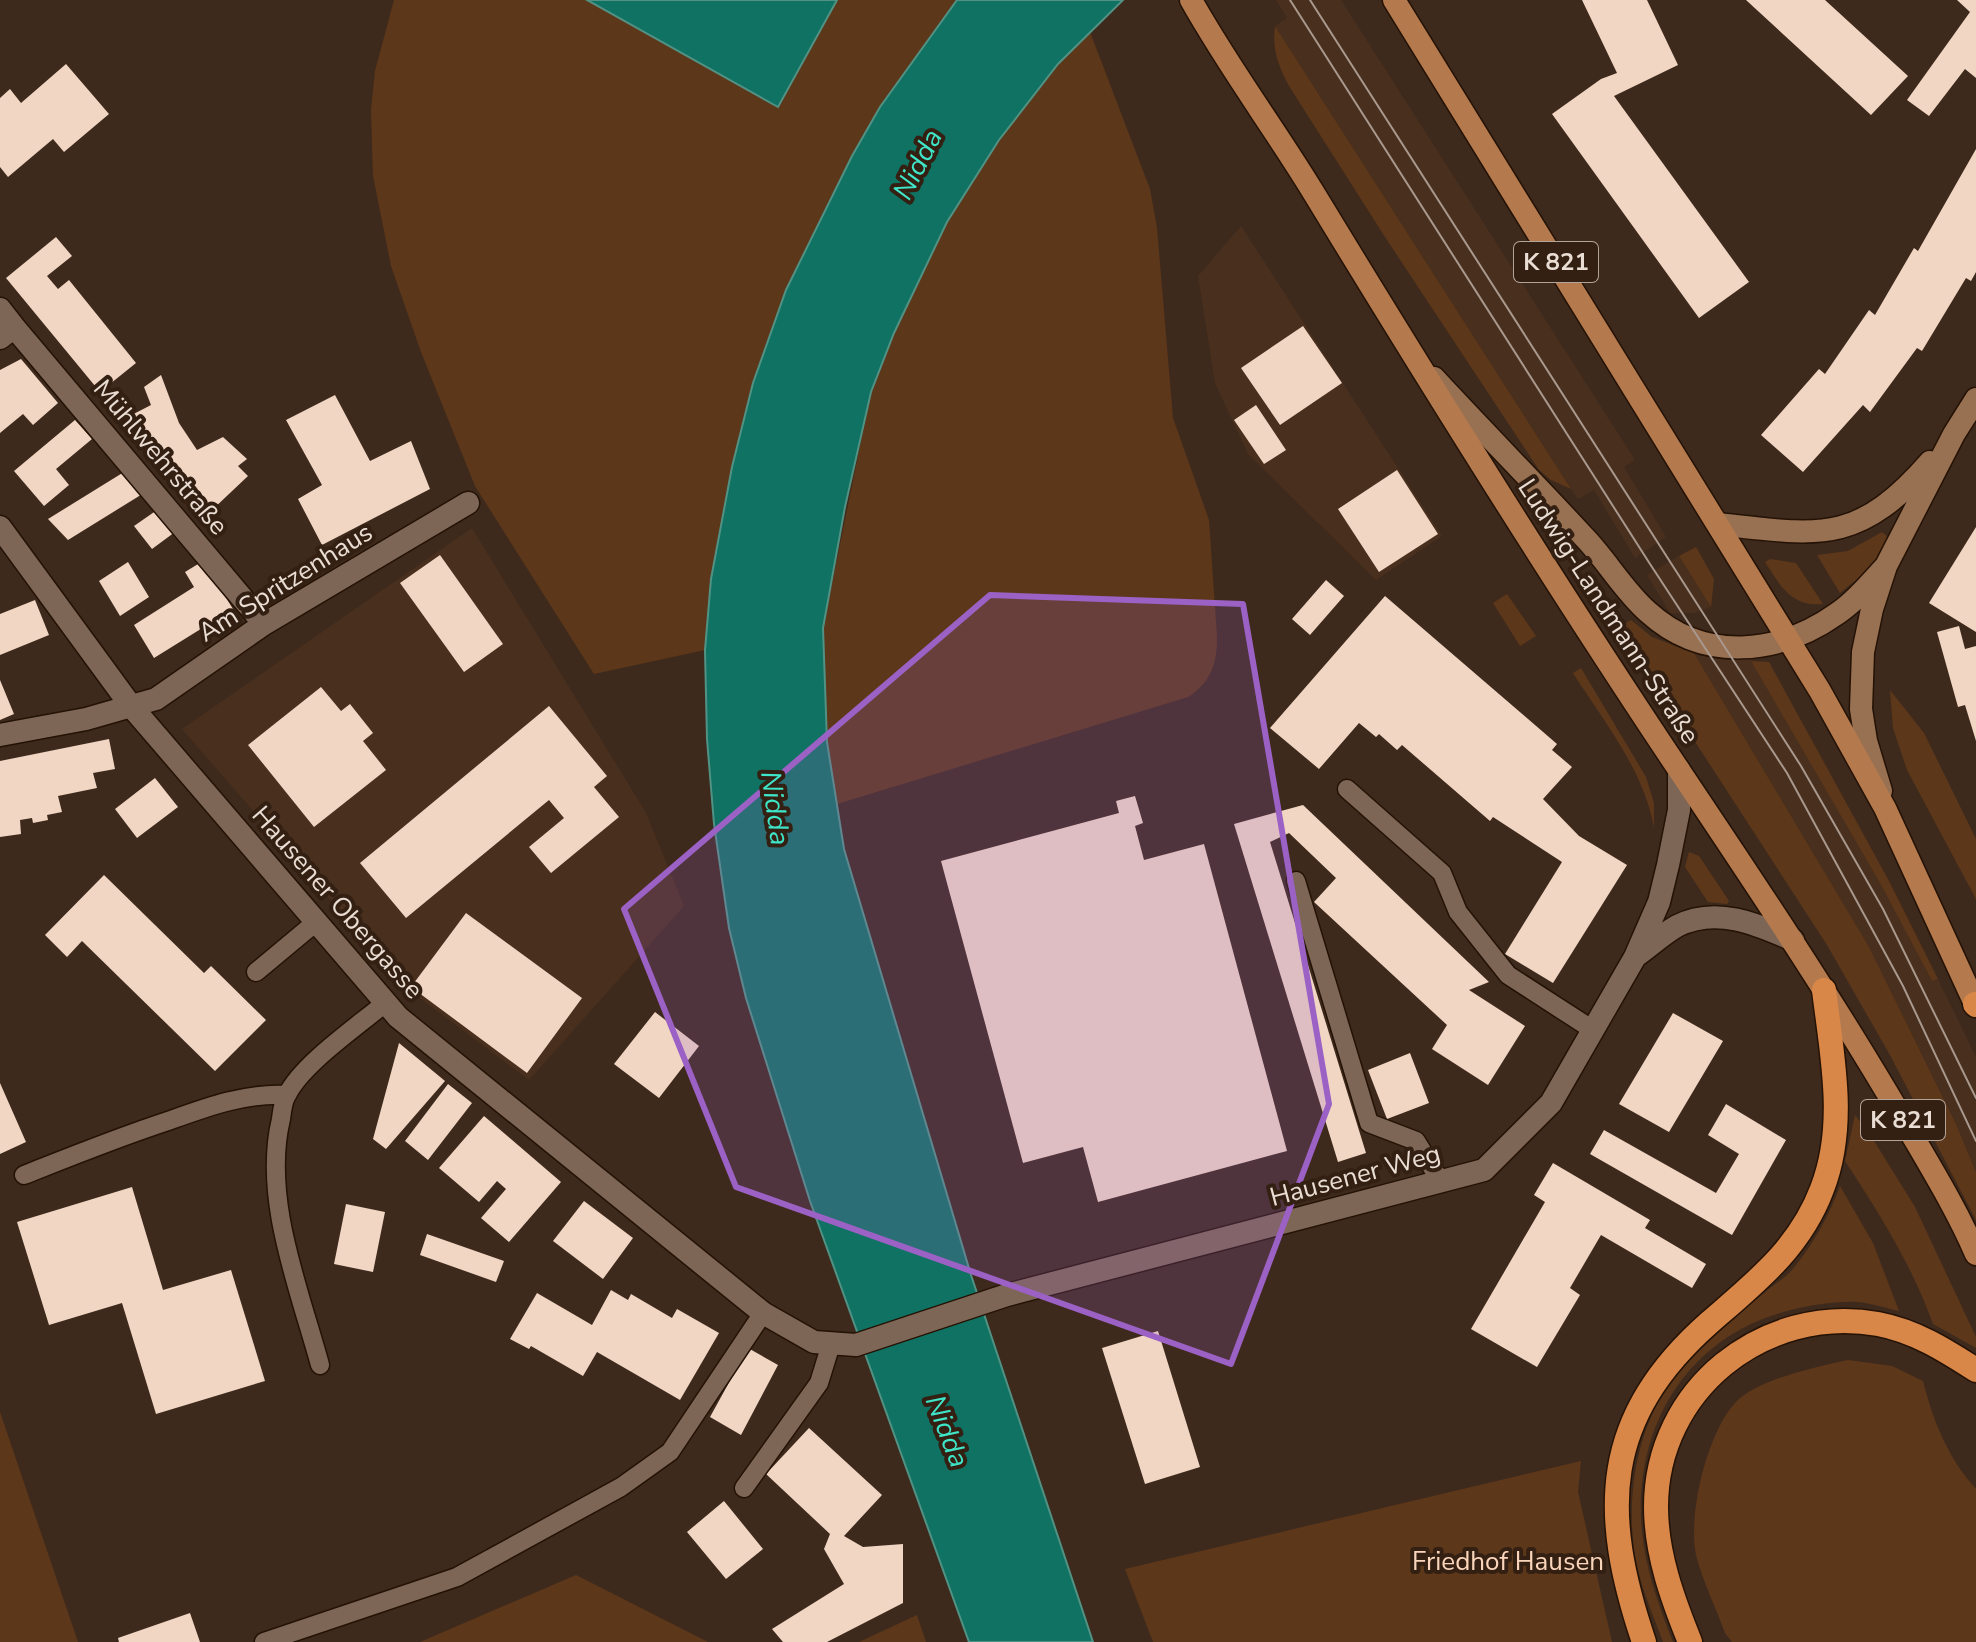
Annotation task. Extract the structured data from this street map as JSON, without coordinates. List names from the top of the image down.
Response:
{
  "streets": {
    "main road": ["K 821", "Ludwig-Landmann-Straße"],
    "street": [
      "Mühlwehrstraße",
      "Am Spritzenhaus",
      "Hausener Obergasse",
      "Hausener Weg"
    ]
  },
  "crossings": [
    ["Mühlwehrstraße", "Am Spritzenhaus"],
    ["Am Spritzenhaus", "Hausener Obergasse"],
    ["Ludwig-Landmann-Straße", "Hausener Weg"],
    ["Hausener Obergasse", "Hausener Weg"]
  ],
  "water": ["Nidda"],
  "parks": ["Friedhof Hausen"]
}
